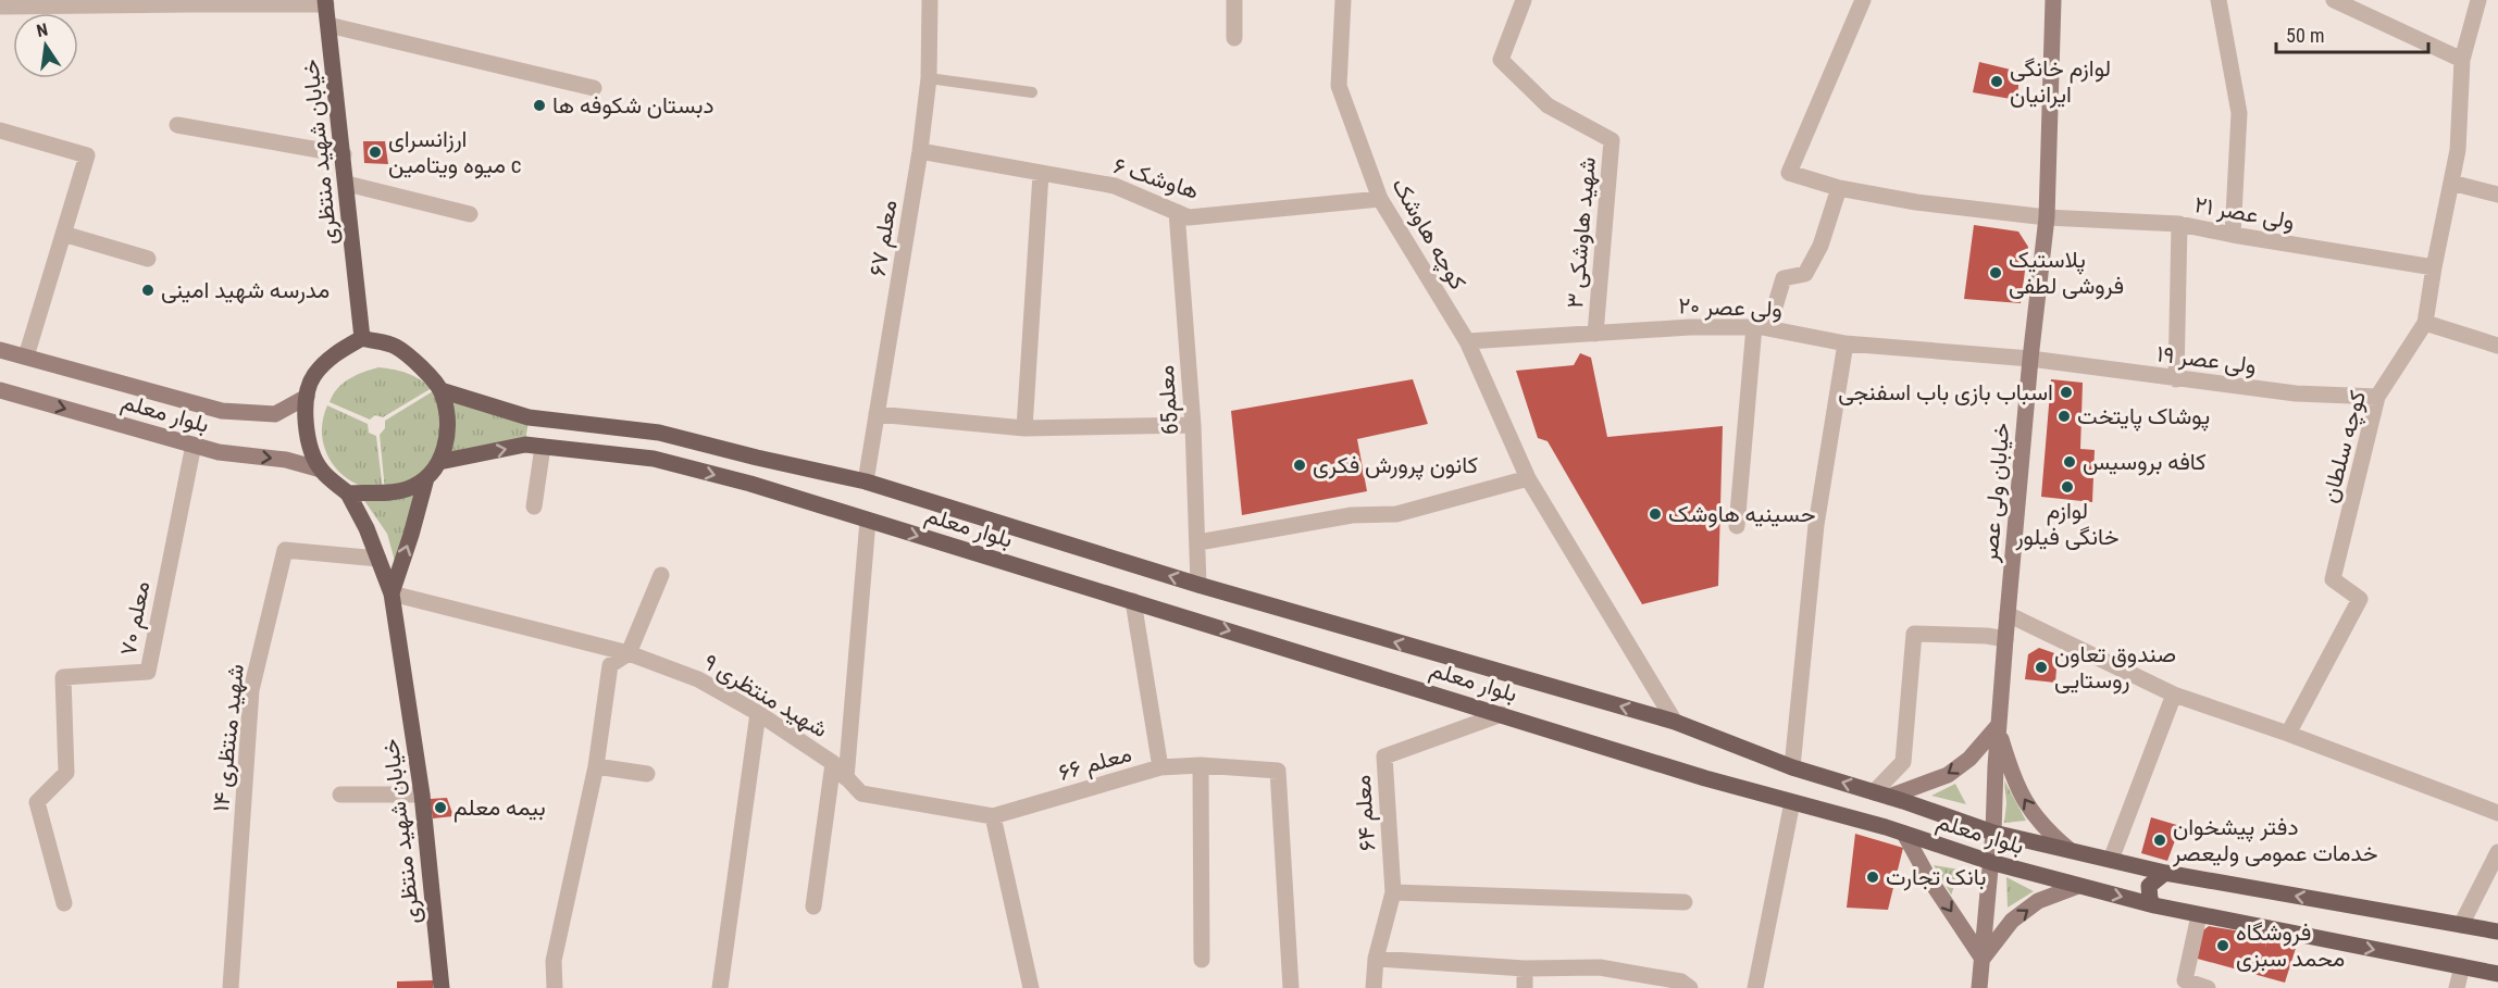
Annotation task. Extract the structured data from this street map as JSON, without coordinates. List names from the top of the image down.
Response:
{
  "streets": {
    "main road": ["خیابان شهید منتظری", "بلوار معلم", "خیابان ولی عصر"],
    "street": [
      "هاوشک ۶",
      "ولی عصر ۲۱",
      "شهید هاوشکی ۳",
      "کوچه هاوشک",
      "معلم ۶۷",
      "ولی عصر ۲۰",
      "ولی عصر ۱۹",
      "معلم65",
      "کوچه سلطان",
      "معلم ۷۰",
      "شهید منتظری ۹",
      "شهید منتظری ۱۴",
      "معلم ۶۶",
      "معلم ۶۴"
    ]
  },
  "crossings": [
    ["خیابان شهید منتظری", "بلوار معلم"],
    ["خیابان شهید منتظری", "شهید منتظری ۹"],
    ["هاوشک ۶", "کوچه هاوشک"],
    ["هاوشک ۶", "معلم ۶۷"],
    ["هاوشک ۶", "معلم65"],
    ["ولی عصر ۲۱", "کوچه سلطان"],
    ["ولی عصر ۲۱", "خیابان ولی عصر"],
    ["شهید هاوشکی ۳", "ولی عصر ۲۰"],
    ["کوچه هاوشک", "ولی عصر ۲۰"],
    ["کوچه هاوشک", "بلوار معلم"],
    ["معلم ۶۷", "بلوار معلم"],
    ["ولی عصر ۲۰", "ولی عصر ۱۹"],
    ["ولی عصر ۲۰", "خیابان ولی عصر"],
    ["ولی عصر ۱۹", "کوچه سلطان"],
    ["ولی عصر ۱۹", "خیابان ولی عصر"],
    ["معلم65", "بلوار معلم"],
    ["بلوار معلم", "خیابان ولی عصر"],
    ["بلوار معلم", "معلم ۷۰"],
    ["بلوار معلم", "معلم ۶۶"],
    ["بلوار معلم", "معلم ۶۴"],
    ["شهید منتظری ۹", "معلم ۶۶"]
  ],
  "places": [
    "لوازم خانگی ایرانیان",
    "دبستان شکوفه ها",
    "ارزانسرای میوه ویتامین c",
    "پلاستیک فروشی لطفی",
    "مدرسه شهید امینی",
    "اسباب بازی باب اسفنجی",
    "پوشاک پایتخت",
    "کافه بروسیس",
    "کانون پرورش فکری",
    "لوازم خانگی فیلور",
    "حسینیه هاوشک",
    "صندوق تعاون روستایی",
    "بیمه معلم",
    "دفتر پیشخوان خدمات عمومی ولیعصر",
    "بانک تجارت",
    "فروشگاه محمد سبزی"
  ],
  "scale_bar": "50 m",
  "north": "top"
}
